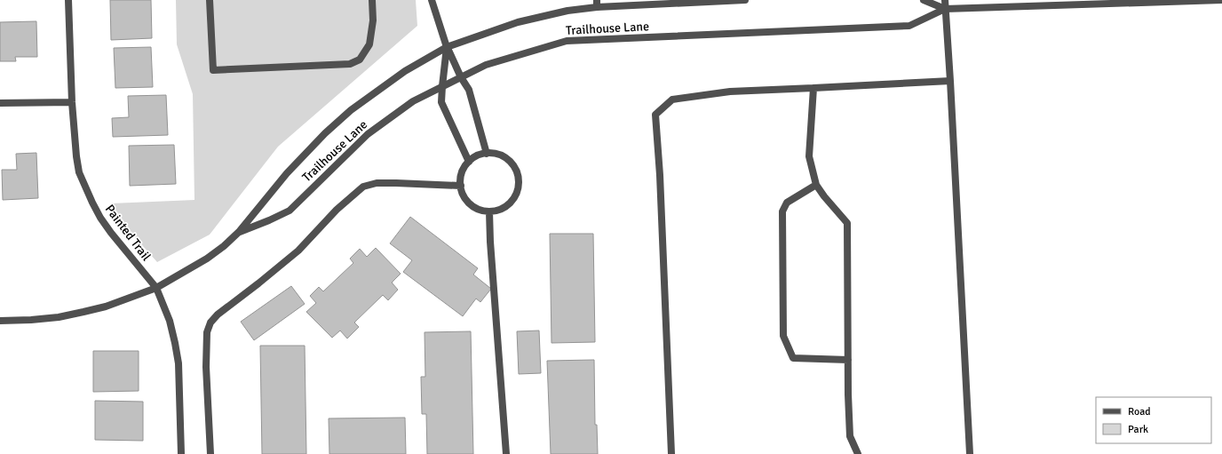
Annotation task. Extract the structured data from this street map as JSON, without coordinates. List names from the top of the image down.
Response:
{
  "streets": {
    "street": ["Trailhouse Lane", "Painted Trail"]
  },
  "crossings": [
    ["Trailhouse Lane", "Painted Trail"]
  ],
  "legend": ["Road", "Park"]
}
